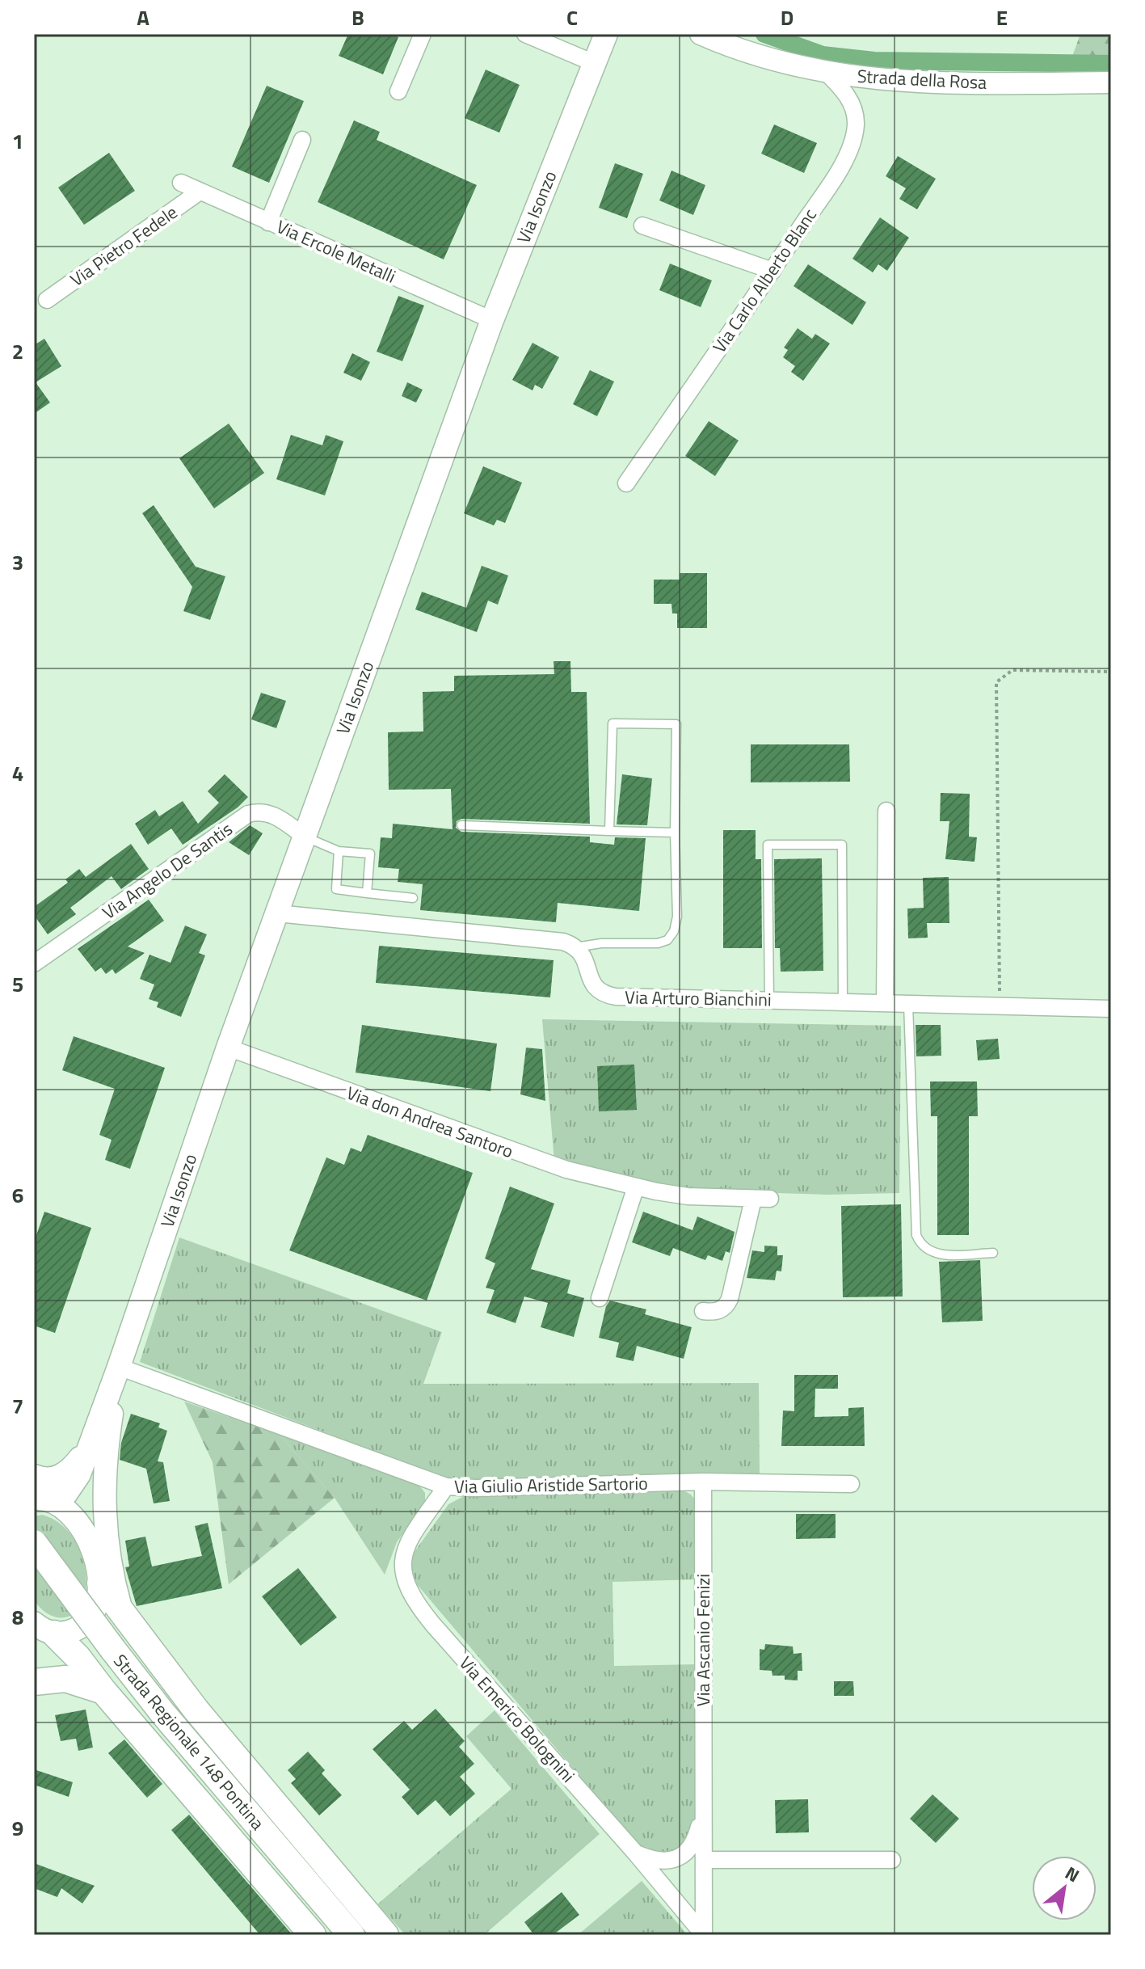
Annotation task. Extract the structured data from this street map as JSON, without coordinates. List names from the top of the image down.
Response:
{
  "streets": {
    "main road": ["Via Isonzo", "Strada Regionale 148 Pontina"],
    "street": [
      "Strada della Rosa",
      "Via Pietro Fedele",
      "Via Ercole Metalli",
      "Via Carlo Alberto Blanc",
      "Via Angelo De Santis",
      "Via Arturo Bianchini",
      "Via don Andrea Santoro",
      "Via Giulio Aristide Sartorio",
      "Via Ascanio Fenizi",
      "Via Emerico Bolognini"
    ]
  },
  "crossings": [
    ["Strada della Rosa", "Via Carlo Alberto Blanc"],
    ["Via Isonzo", "Via Ercole Metalli"],
    ["Via Isonzo", "Via Angelo De Santis"],
    ["Via Isonzo", "Via don Andrea Santoro"],
    ["Via Isonzo", "Via Giulio Aristide Sartorio"],
    ["Via Pietro Fedele", "Via Ercole Metalli"],
    ["Via Giulio Aristide Sartorio", "Via Ascanio Fenizi"],
    ["Via Giulio Aristide Sartorio", "Via Emerico Bolognini"],
    ["Via Ascanio Fenizi", "Via Emerico Bolognini"]
  ],
  "north": "top right",
  "grid": {
    "columns": [
      "A",
      "B",
      "C",
      "D",
      "E"
    ],
    "rows": [
      "1",
      "2",
      "3",
      "4",
      "5",
      "6",
      "7",
      "8",
      "9"
    ]
  }
}
